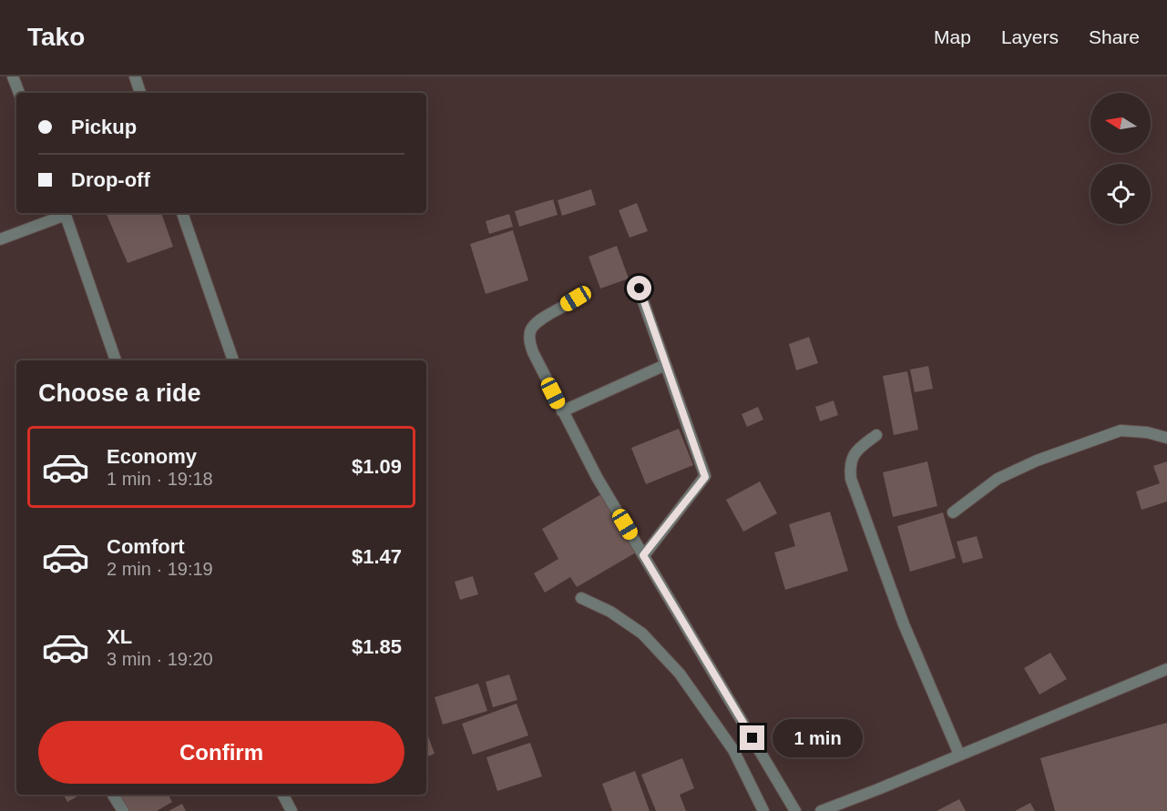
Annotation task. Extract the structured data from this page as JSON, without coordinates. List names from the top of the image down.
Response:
{
  "north": "left",
  "page": {
    "header": "Tako",
    "nav": ["Map", "Layers", "Share"],
    "banner": ["Pickup", "Drop-off"],
    "heading": "Choose a ride",
    "list": [
      {
        "name": "Economy",
        "note": "1 min · 19:18",
        "value": "$1.09"
      },
      {
        "name": "Comfort",
        "note": "2 min · 19:19",
        "value": "$1.47"
      },
      {
        "name": "XL",
        "note": "3 min · 19:20",
        "value": "$1.85"
      }
    ],
    "buttons": "Confirm",
    "bubble": "1 min"
  }
}
